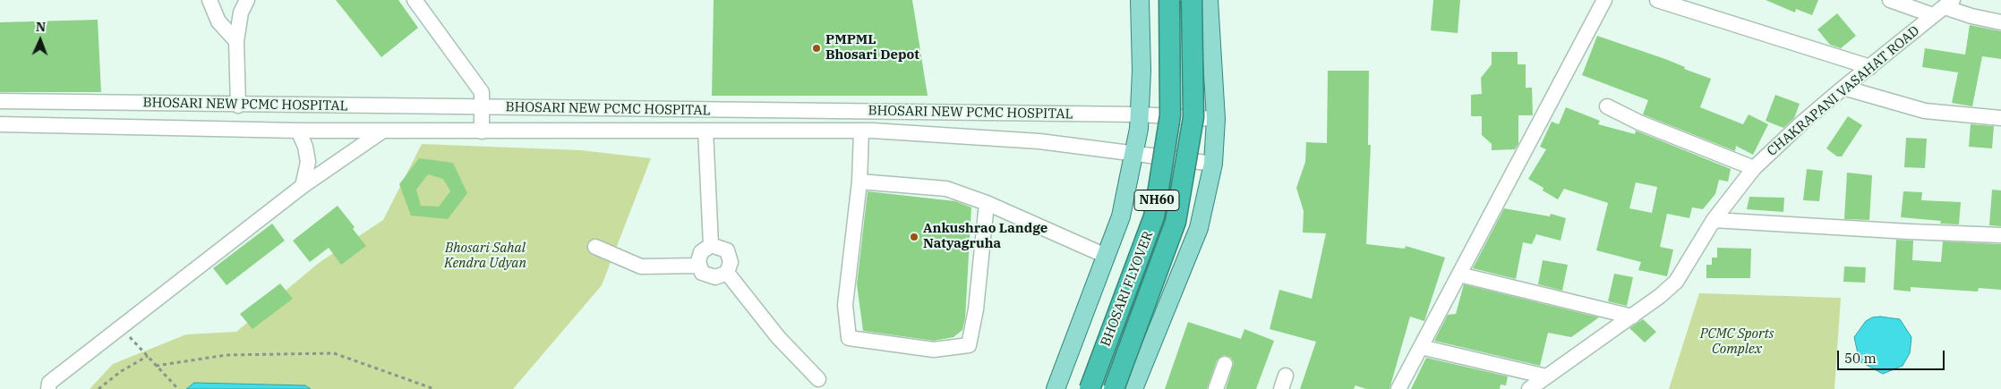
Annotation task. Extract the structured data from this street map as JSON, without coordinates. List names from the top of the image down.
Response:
{
  "streets": {
    "highway": ["NH60", "BHOSARI FLYOVER"],
    "street": ["CHAKRAPANI VASAHAT ROAD", "BHOSARI NEW PCMC HOSPITAL"]
  },
  "parks": ["Bhosari Sahal Kendra Udyan", "PCMC Sports Complex"],
  "places": ["PMPML Bhosari Depot", "Ankushrao Landge Natyagruha"],
  "scale_bar": "50 m",
  "north": "top"
}
